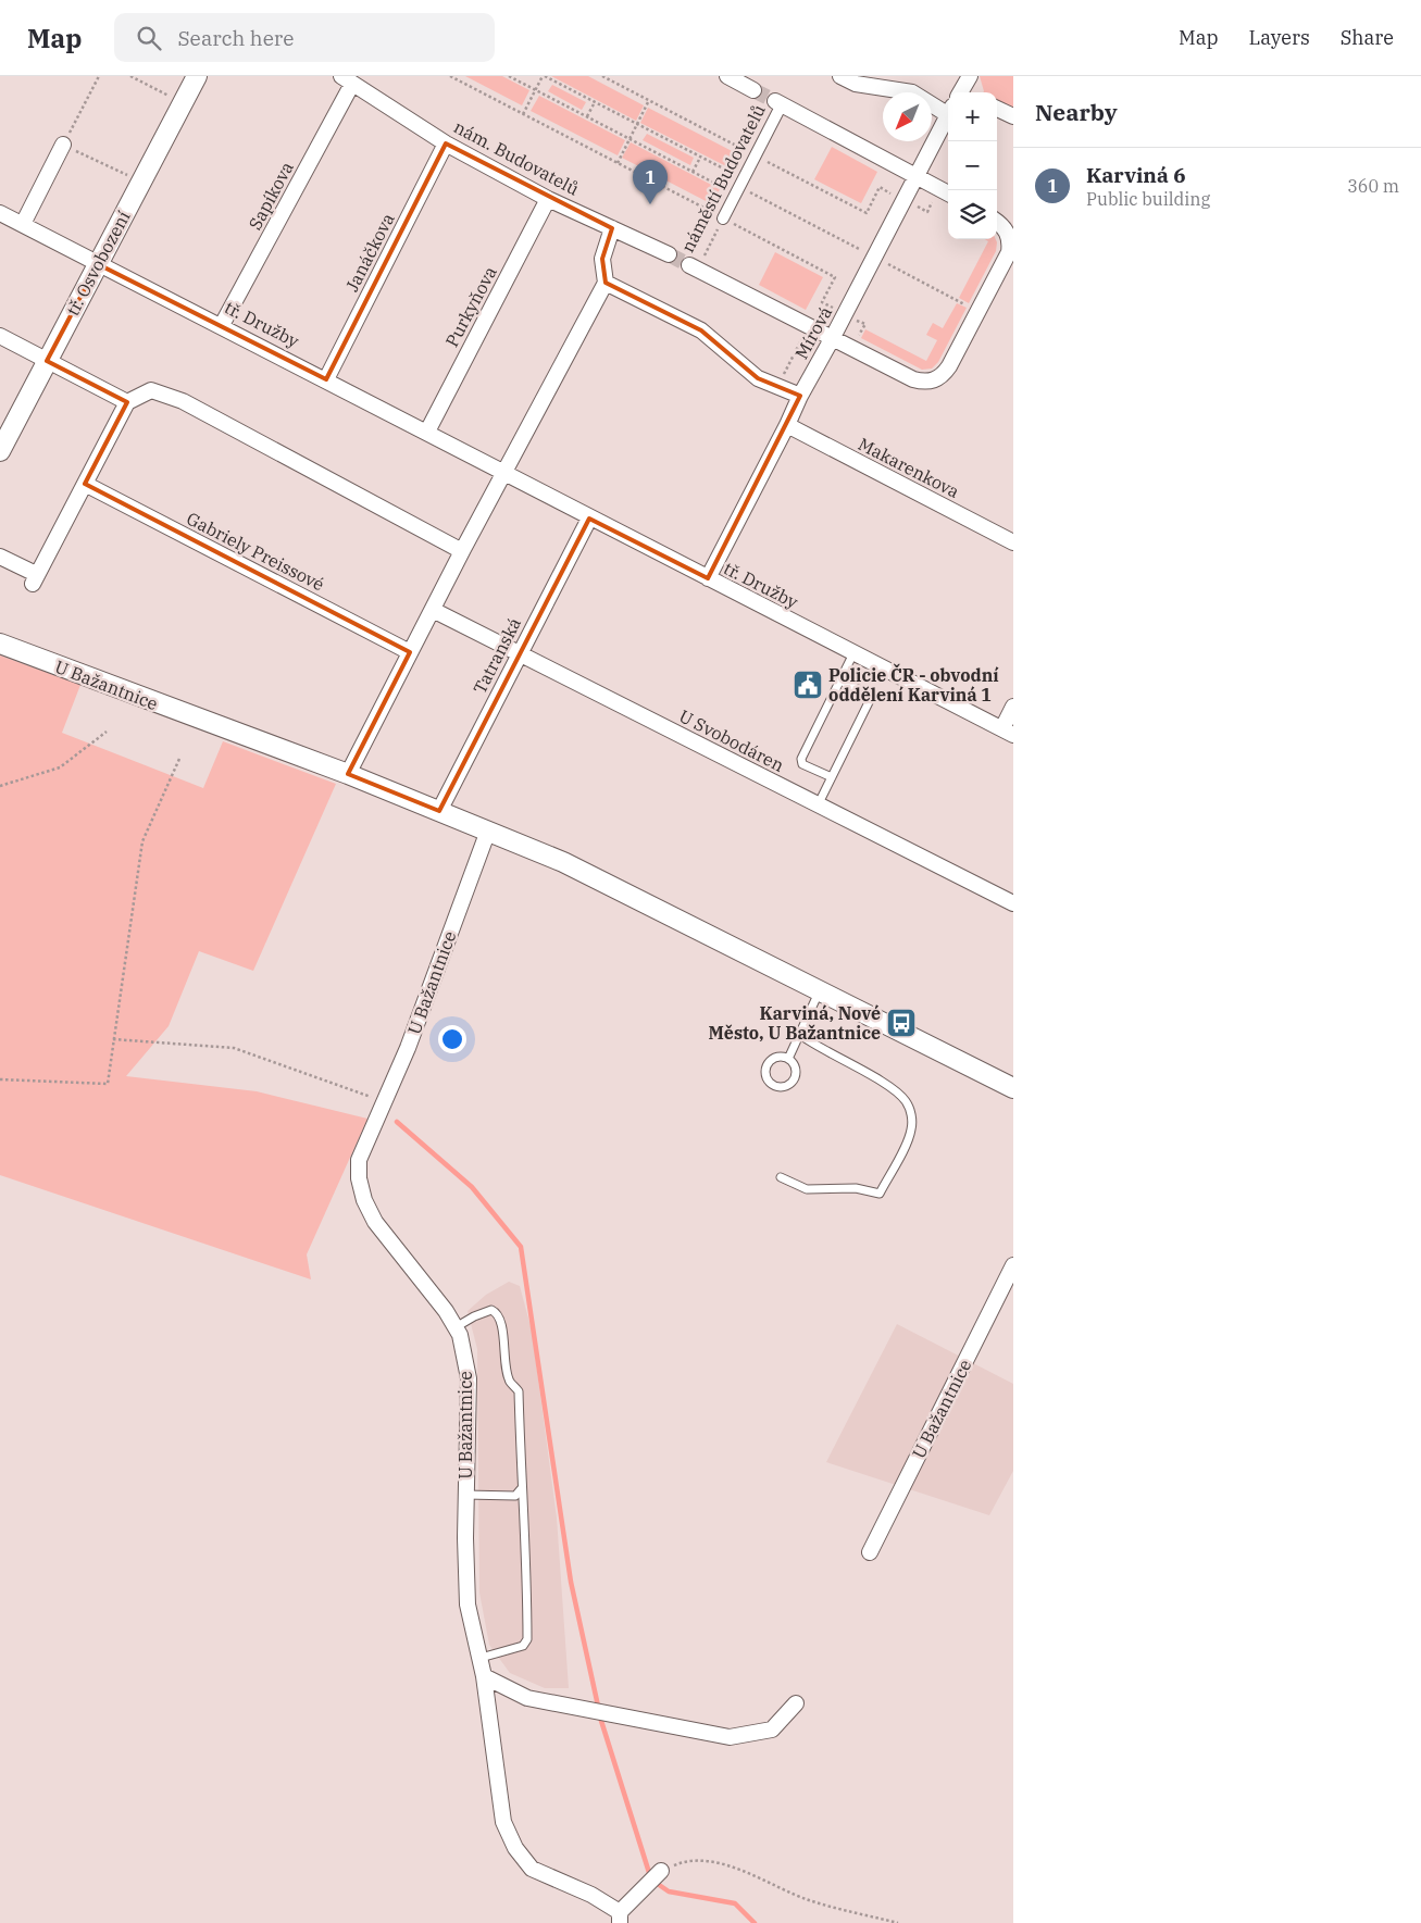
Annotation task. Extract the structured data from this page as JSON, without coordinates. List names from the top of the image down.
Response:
{
  "streets": {
    "street": [
      "nám. Budovatelů",
      "náměstí Budovatelů",
      "Sapíkova",
      "Janáčkova",
      "tř. Osvobození",
      "Purkyňova",
      "tř. Družby",
      "Mírová",
      "Makarenkova",
      "Gabriely Preissové",
      "Tatranská",
      "U Bažantnice",
      "U Svobodáren"
    ]
  },
  "crossings": [
    ["nám. Budovatelů", "Sapíkova"],
    ["nám. Budovatelů", "Janáčkova"],
    ["nám. Budovatelů", "Purkyňova"],
    ["Sapíkova", "tř. Družby"],
    ["Janáčkova", "tř. Družby"],
    ["tř. Osvobození", "tř. Družby"],
    ["Purkyňova", "tř. Družby"],
    ["tř. Družby", "Mírová"],
    ["tř. Družby", "Tatranská"],
    ["Mírová", "Makarenkova"],
    ["Tatranská", "U Bažantnice"],
    ["Tatranská", "U Svobodáren"]
  ],
  "places": {
    "public building": ["Policie ČR - obvodní oddělení Karviná 1"],
    "bus stop": ["Karviná, Nové Město, U Bažantnice"]
  },
  "north": "bottom left",
  "page": {
    "header": "Map",
    "search": "Search here",
    "nav": ["Map", "Layers", "Share"],
    "heading": "Nearby",
    "map_buttons": ["+", "−"],
    "list": [
      {
        "mark": "1",
        "name": "Karviná 6",
        "note": "Public building",
        "value": "360 m"
      }
    ],
    "pins": "1"
  }
}
